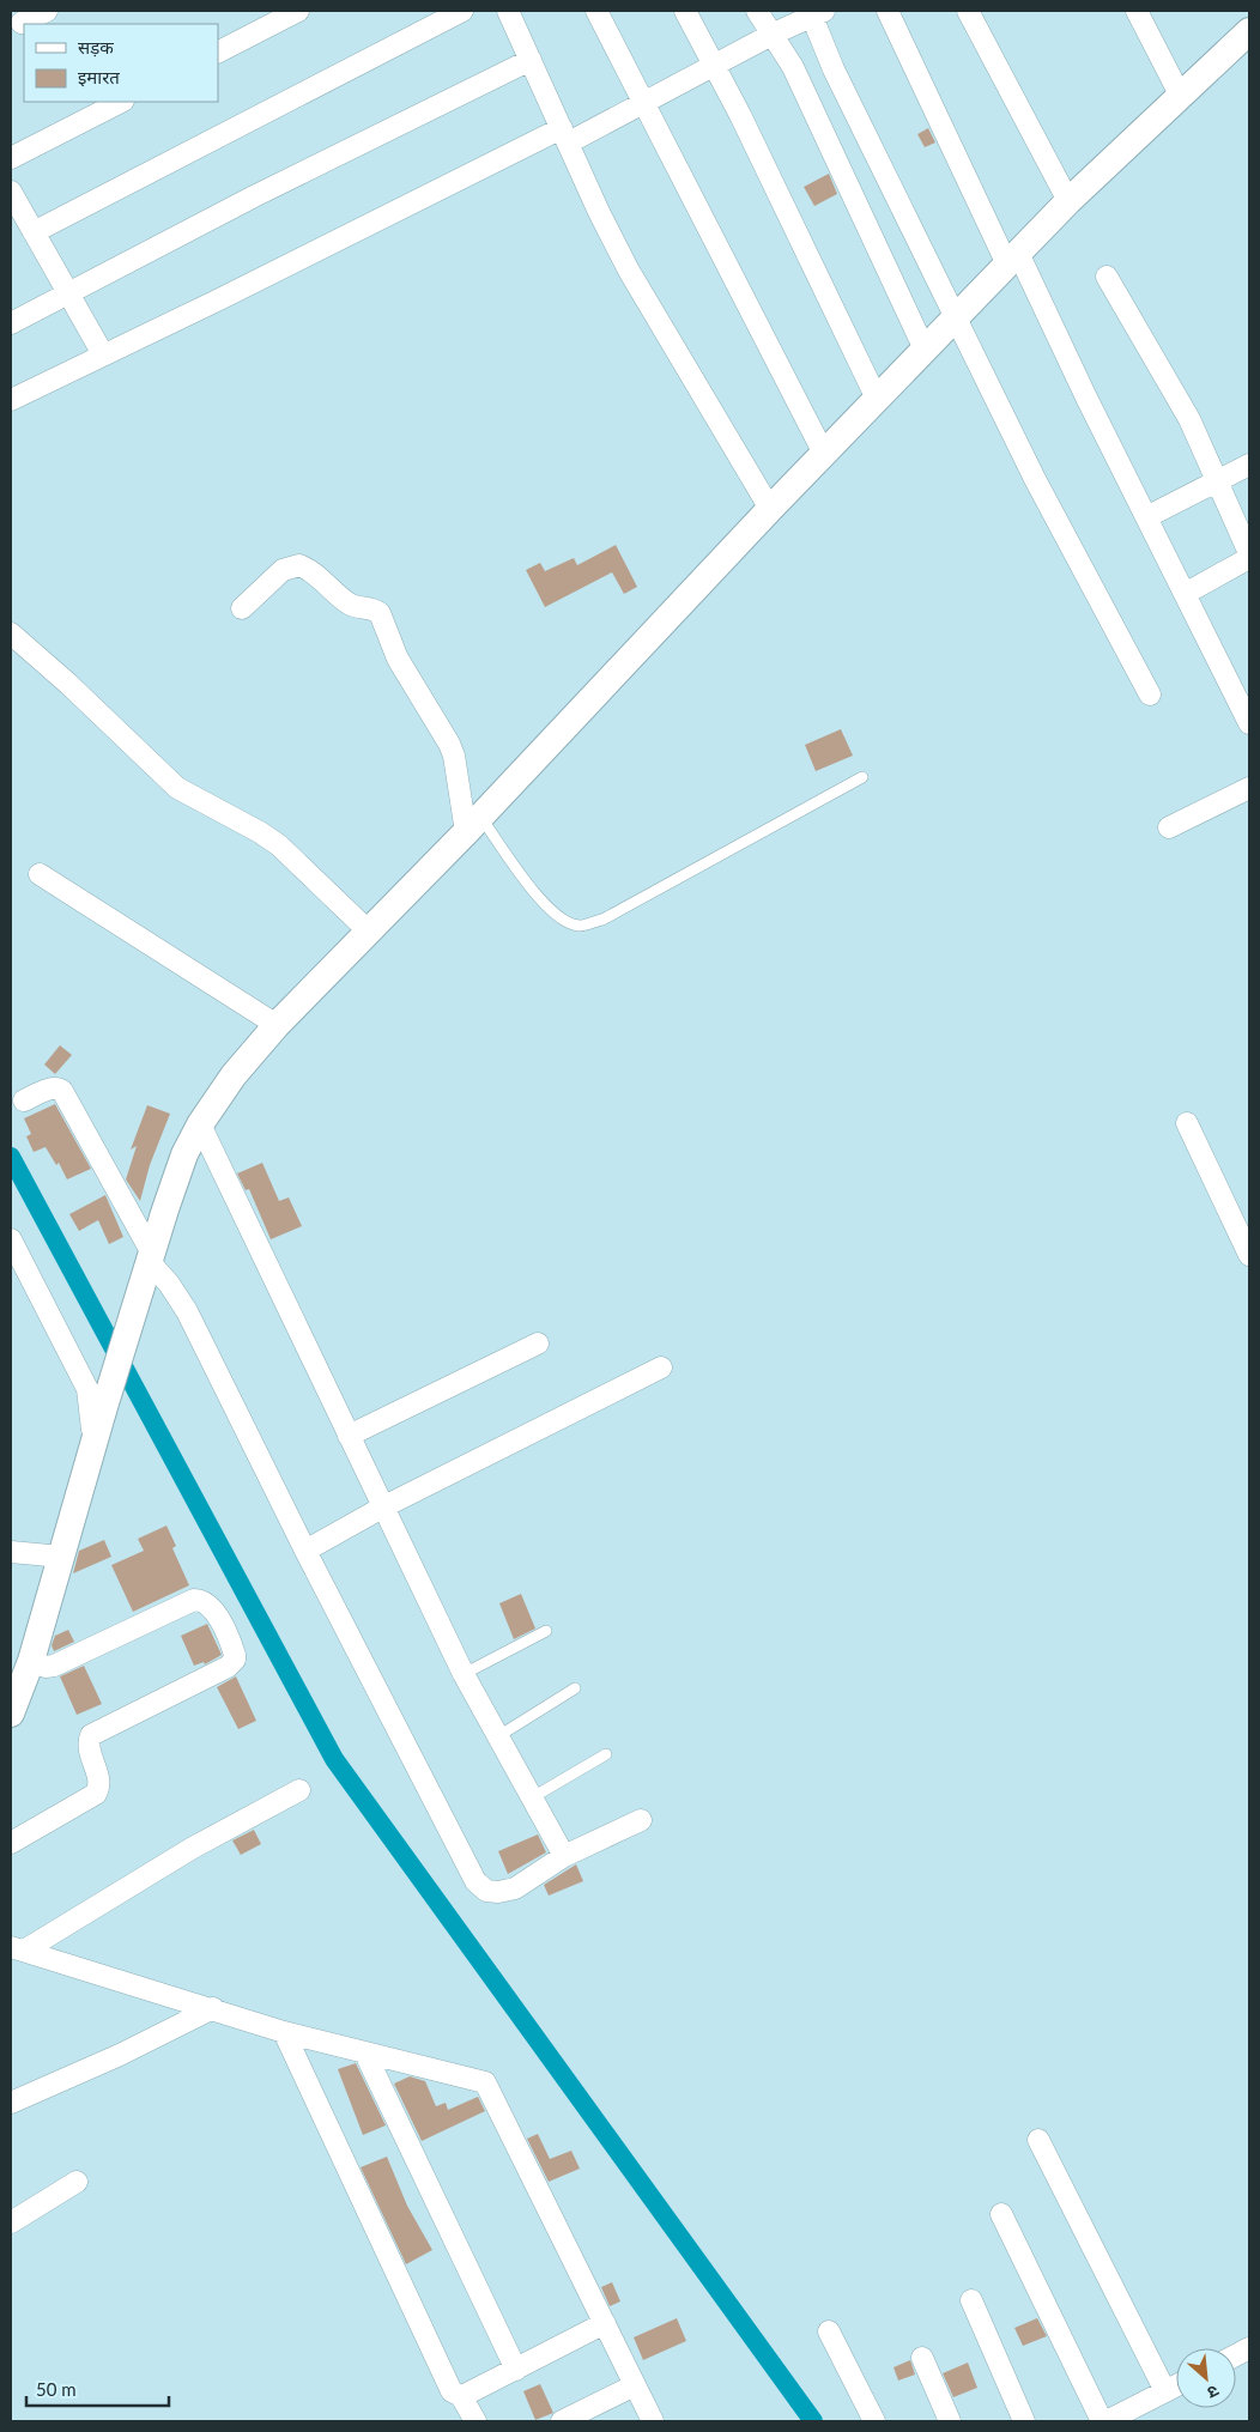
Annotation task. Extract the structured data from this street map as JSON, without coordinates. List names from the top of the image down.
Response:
{
  "legend": ["सड़क", "इमारत"],
  "scale_bar": "50 m",
  "north": "bottom right"
}
